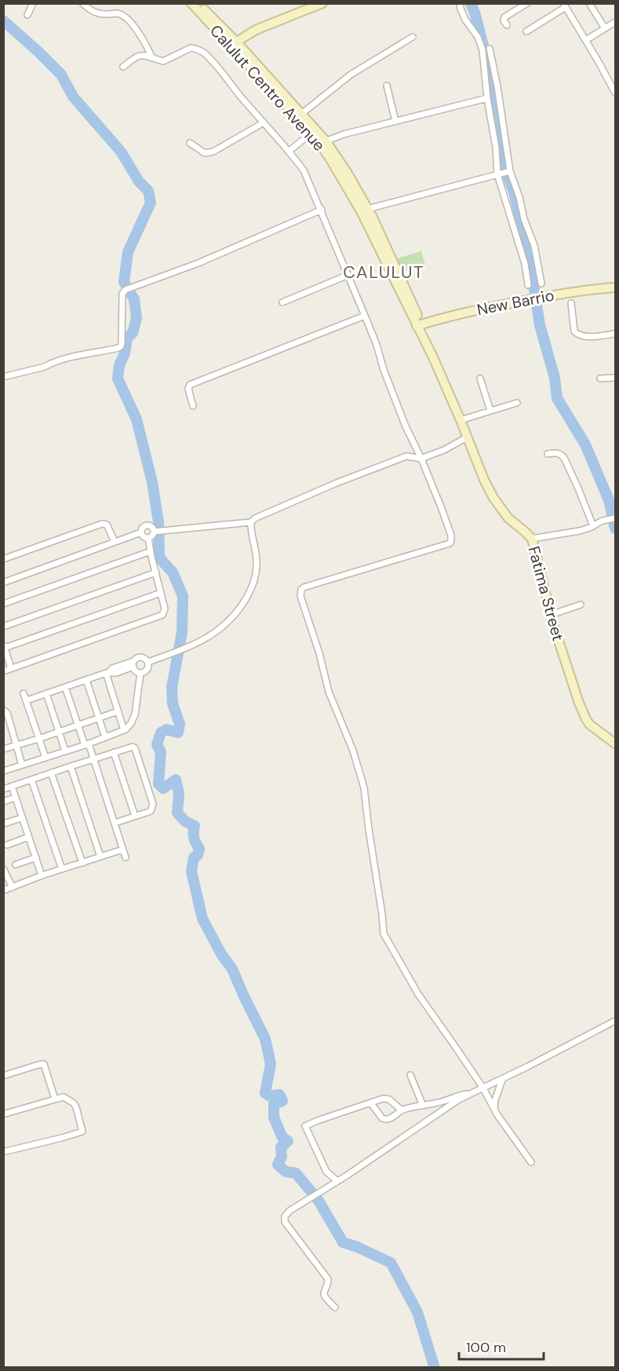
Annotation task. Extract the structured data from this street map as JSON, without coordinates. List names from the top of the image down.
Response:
{
  "streets": {
    "main road": ["Calulut Centro Avenue", "New Barrio", "Fatima Street"]
  },
  "crossings": [
    ["Calulut Centro Avenue", "New Barrio"],
    ["Calulut Centro Avenue", "Fatima Street"],
    ["New Barrio", "Fatima Street"]
  ],
  "districts": ["CALULUT"],
  "scale_bar": "100 m"
}
